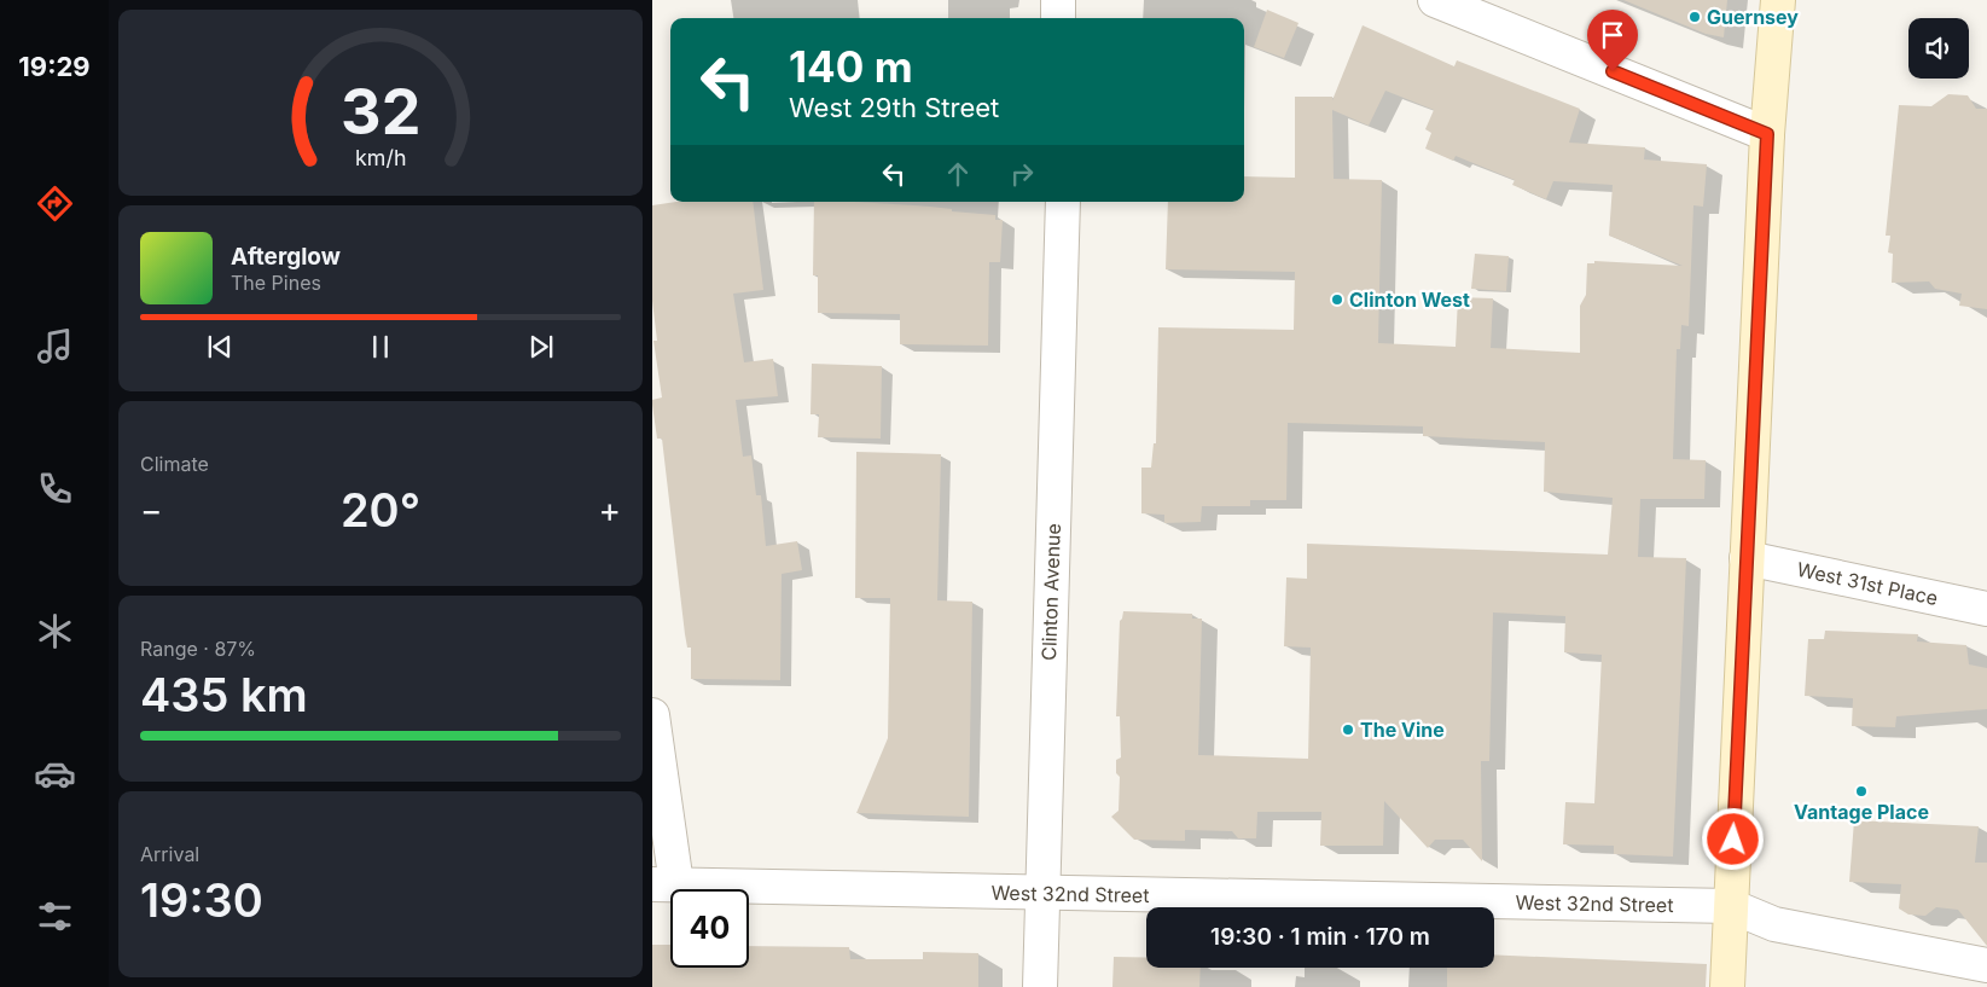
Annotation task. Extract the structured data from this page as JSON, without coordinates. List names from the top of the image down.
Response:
{
  "streets": {
    "street": ["West 31st Place", "Clinton Avenue", "West 32nd Street"]
  },
  "crossings": [
    ["Clinton Avenue", "West 32nd Street"]
  ],
  "places": [
    "Guernsey",
    "Clinton West",
    "The Vine",
    "Vantage Place"
  ],
  "page": {
    "tabs": "19:29",
    "turn": ["140 m", "West 29th Street"],
    "song": ["Afterglow", "The Pines"],
    "tile": [
      "Climate",
      ["Range · 87%", "435 km"],
      ["Arrival", "19:30"]
    ],
    "heat": ["−", "20°", "+"],
    "limit": "40",
    "trip": "19:30 · 1 min · 170 m",
    "gauge": ["32", "km/h"]
  }
}
